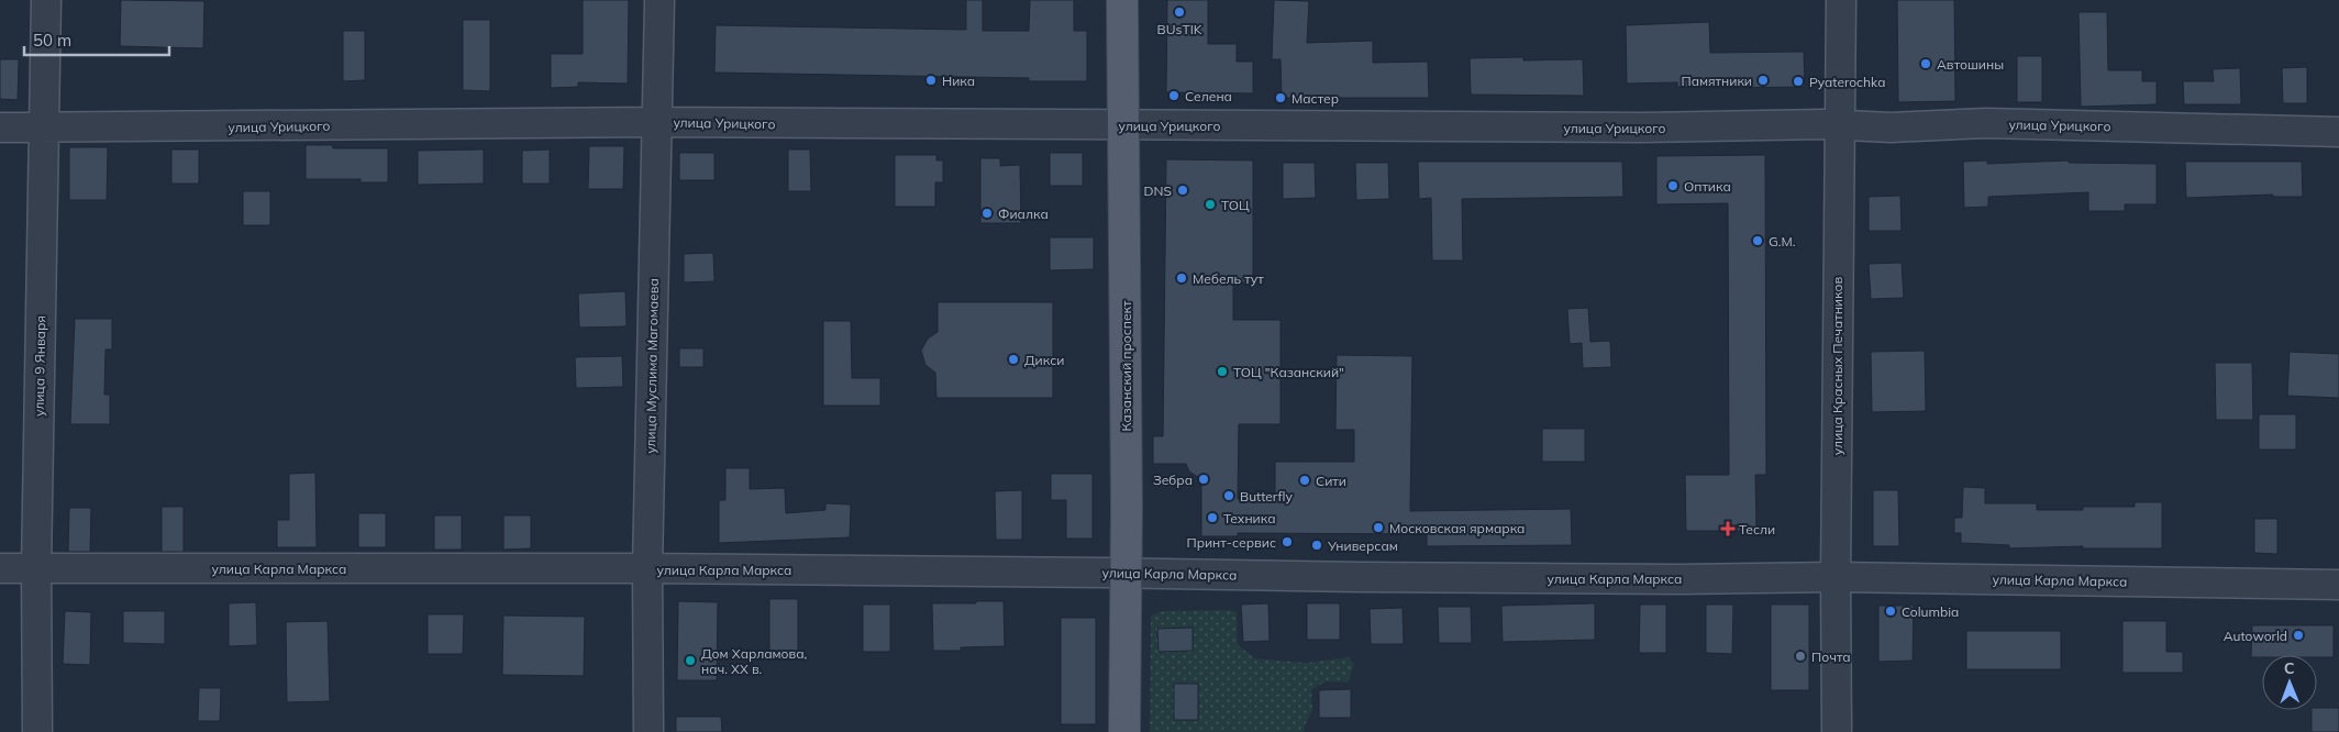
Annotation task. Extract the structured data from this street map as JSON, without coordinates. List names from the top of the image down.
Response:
{
  "streets": {
    "main road": ["Казанский проспект"],
    "street": [
      "улица Урицкого",
      "улица 9 Января",
      "улица Муслима Магомаева",
      "улица Красных Печатников",
      "улица Карла Маркса"
    ]
  },
  "crossings": [
    ["улица Урицкого", "улица 9 Января"],
    ["улица Урицкого", "улица Муслима Магомаева"],
    ["улица Урицкого", "Казанский проспект"],
    ["улица Урицкого", "улица Красных Печатников"],
    ["улица 9 Января", "улица Карла Маркса"],
    ["улица Муслима Магомаева", "улица Карла Маркса"],
    ["Казанский проспект", "улица Карла Маркса"],
    ["улица Красных Печатников", "улица Карла Маркса"]
  ],
  "places": {
    "other": [
      "BUsTIK",
      "Автошины",
      "Ника",
      "Памятники",
      "Pyaterochka",
      "Селена",
      "Мастер",
      "Оптика",
      "DNS",
      "ТОЦ",
      "Фиалка",
      "G.M.",
      "Мебель тут",
      "Дикси",
      "ТОЦ \"Казанский\"",
      "Зебра",
      "Сити",
      "Butterfly",
      "Техника",
      "Московская ярмарка",
      "Принт-сервис",
      "Универсам",
      "Columbia",
      "Autoworld",
      "Почта",
      "Дом Харламова, нач. XX в."
    ],
    "health": ["Тесли"]
  },
  "scale_bar": "50 m",
  "north": "top"
}
